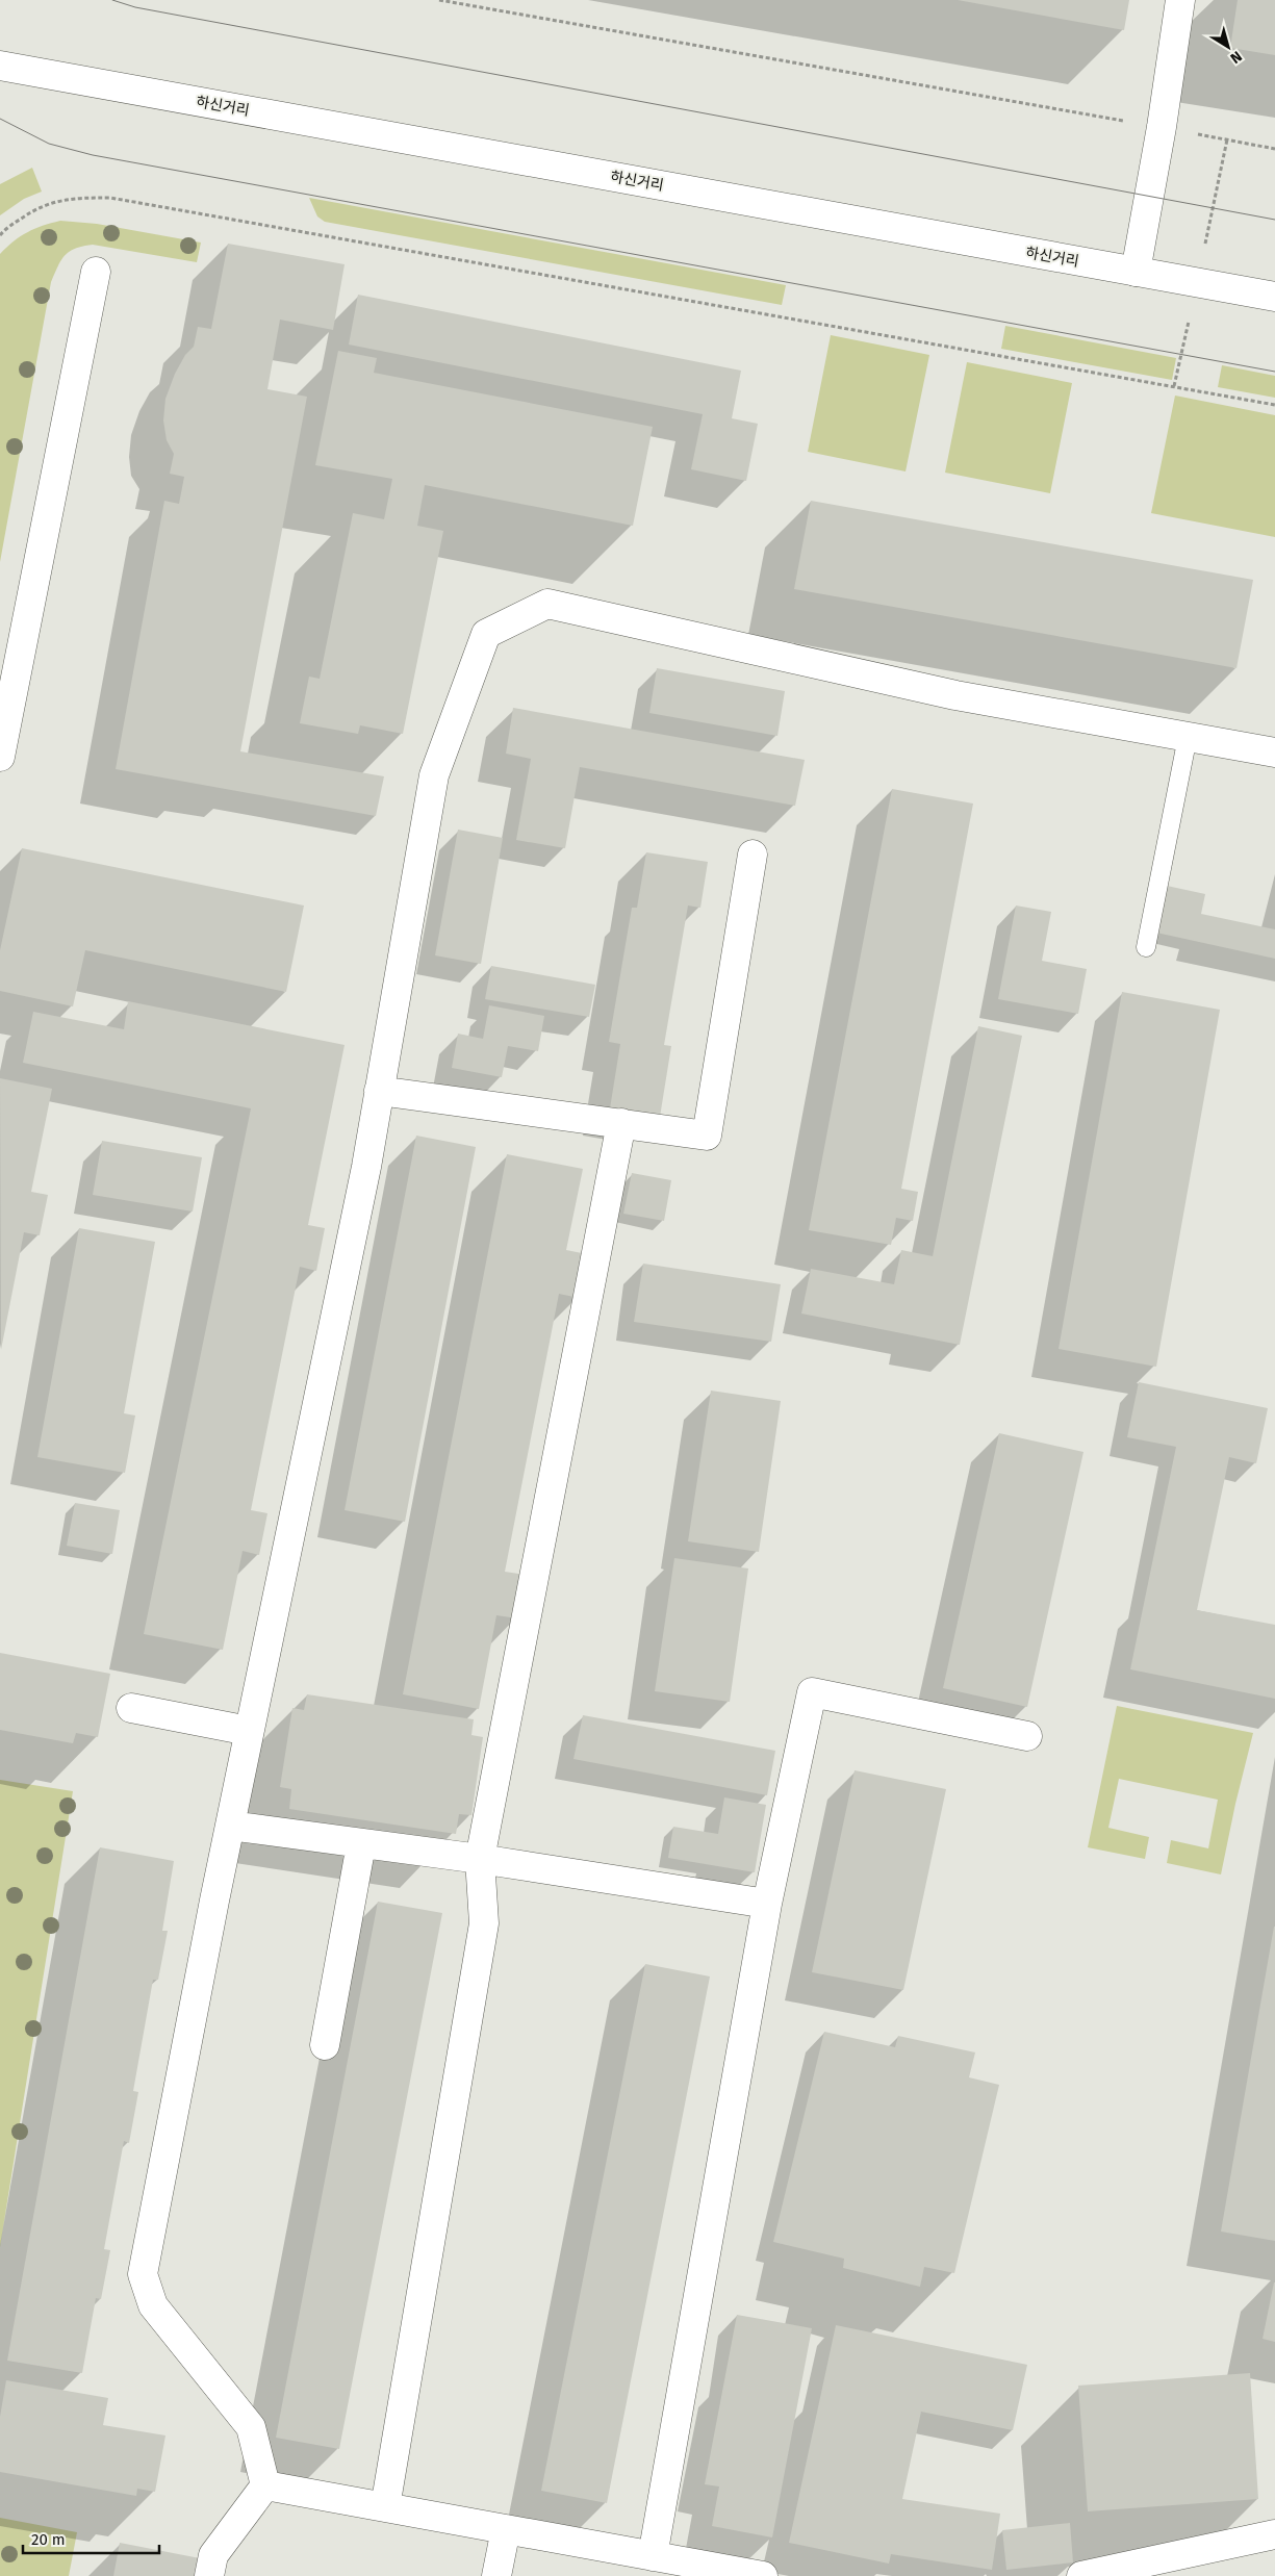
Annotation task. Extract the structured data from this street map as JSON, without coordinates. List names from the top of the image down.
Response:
{
  "streets": {
    "street": ["하신거리"]
  },
  "scale_bar": "20 m",
  "north": "bottom right"
}
